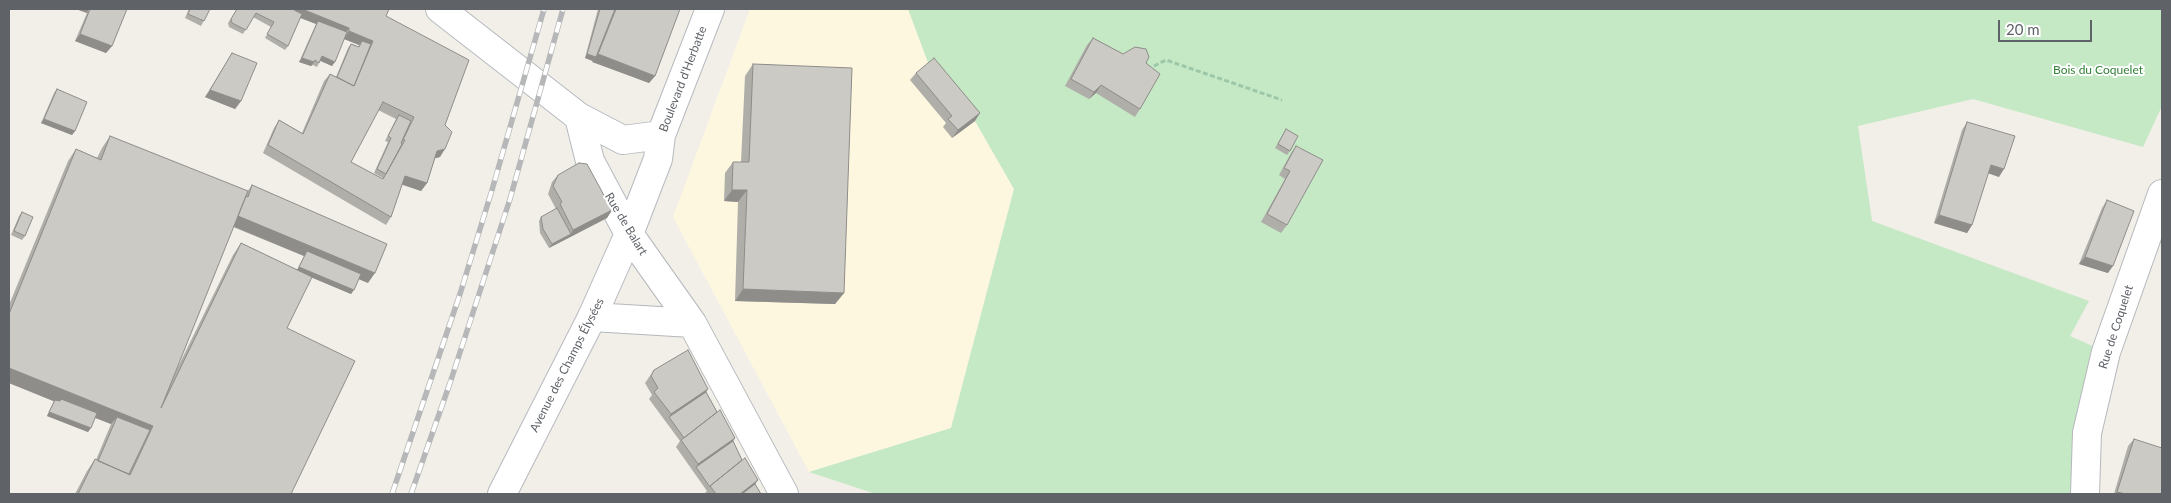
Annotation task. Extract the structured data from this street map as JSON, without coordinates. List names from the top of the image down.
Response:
{
  "streets": {
    "street": [
      "Boulevard d'Herbatte",
      "Rue de Balart",
      "Rue de Coquelet",
      "Avenue des Champs Élysées"
    ]
  },
  "crossings": [
    ["Boulevard d'Herbatte", "Rue de Balart"],
    ["Boulevard d'Herbatte", "Avenue des Champs Élysées"],
    ["Rue de Balart", "Avenue des Champs Élysées"]
  ],
  "parks": ["Bois du Coquelet"],
  "scale_bar": "20 m"
}
